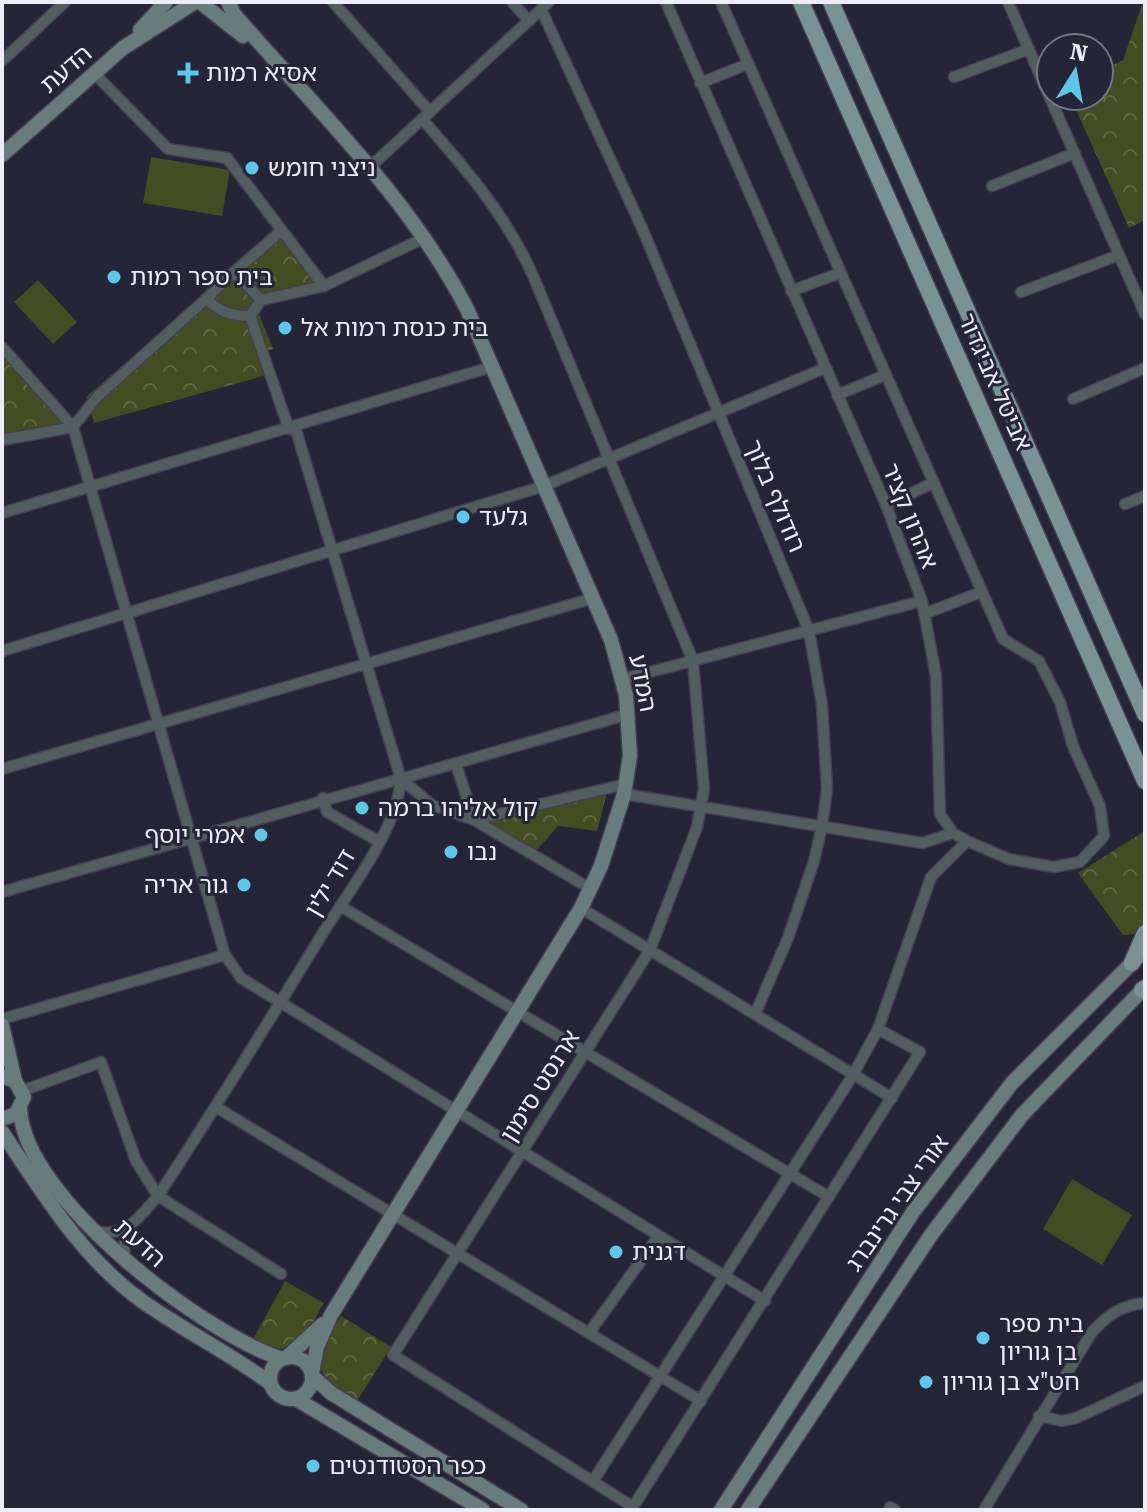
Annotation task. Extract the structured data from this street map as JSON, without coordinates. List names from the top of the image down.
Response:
{
  "streets": {
    "main road": ["אביטל אביגדור"],
    "street": [
      "הדעת",
      "רודולף בלוך",
      "אהרון קציר",
      "המדע",
      "דוד ילין",
      "ארנסט סימון",
      "אורי צבי גרינברג"
    ]
  },
  "crossings": [
    ["הדעת", "המדע"]
  ],
  "places": {
    "health": ["אסיא רמות"],
    "other": [
      "ניצני חומש",
      "בית ספר רמות",
      "בית כנסת רמות אל",
      "גלעד",
      "קול אליהו ברמה",
      "אמרי יוסף",
      "נבו",
      "גור אריה",
      "דגנית",
      "בית ספר בן גוריון",
      "חט\"צ בן גוריון",
      "כפר הסטודנטים"
    ]
  },
  "north": "top"
}
